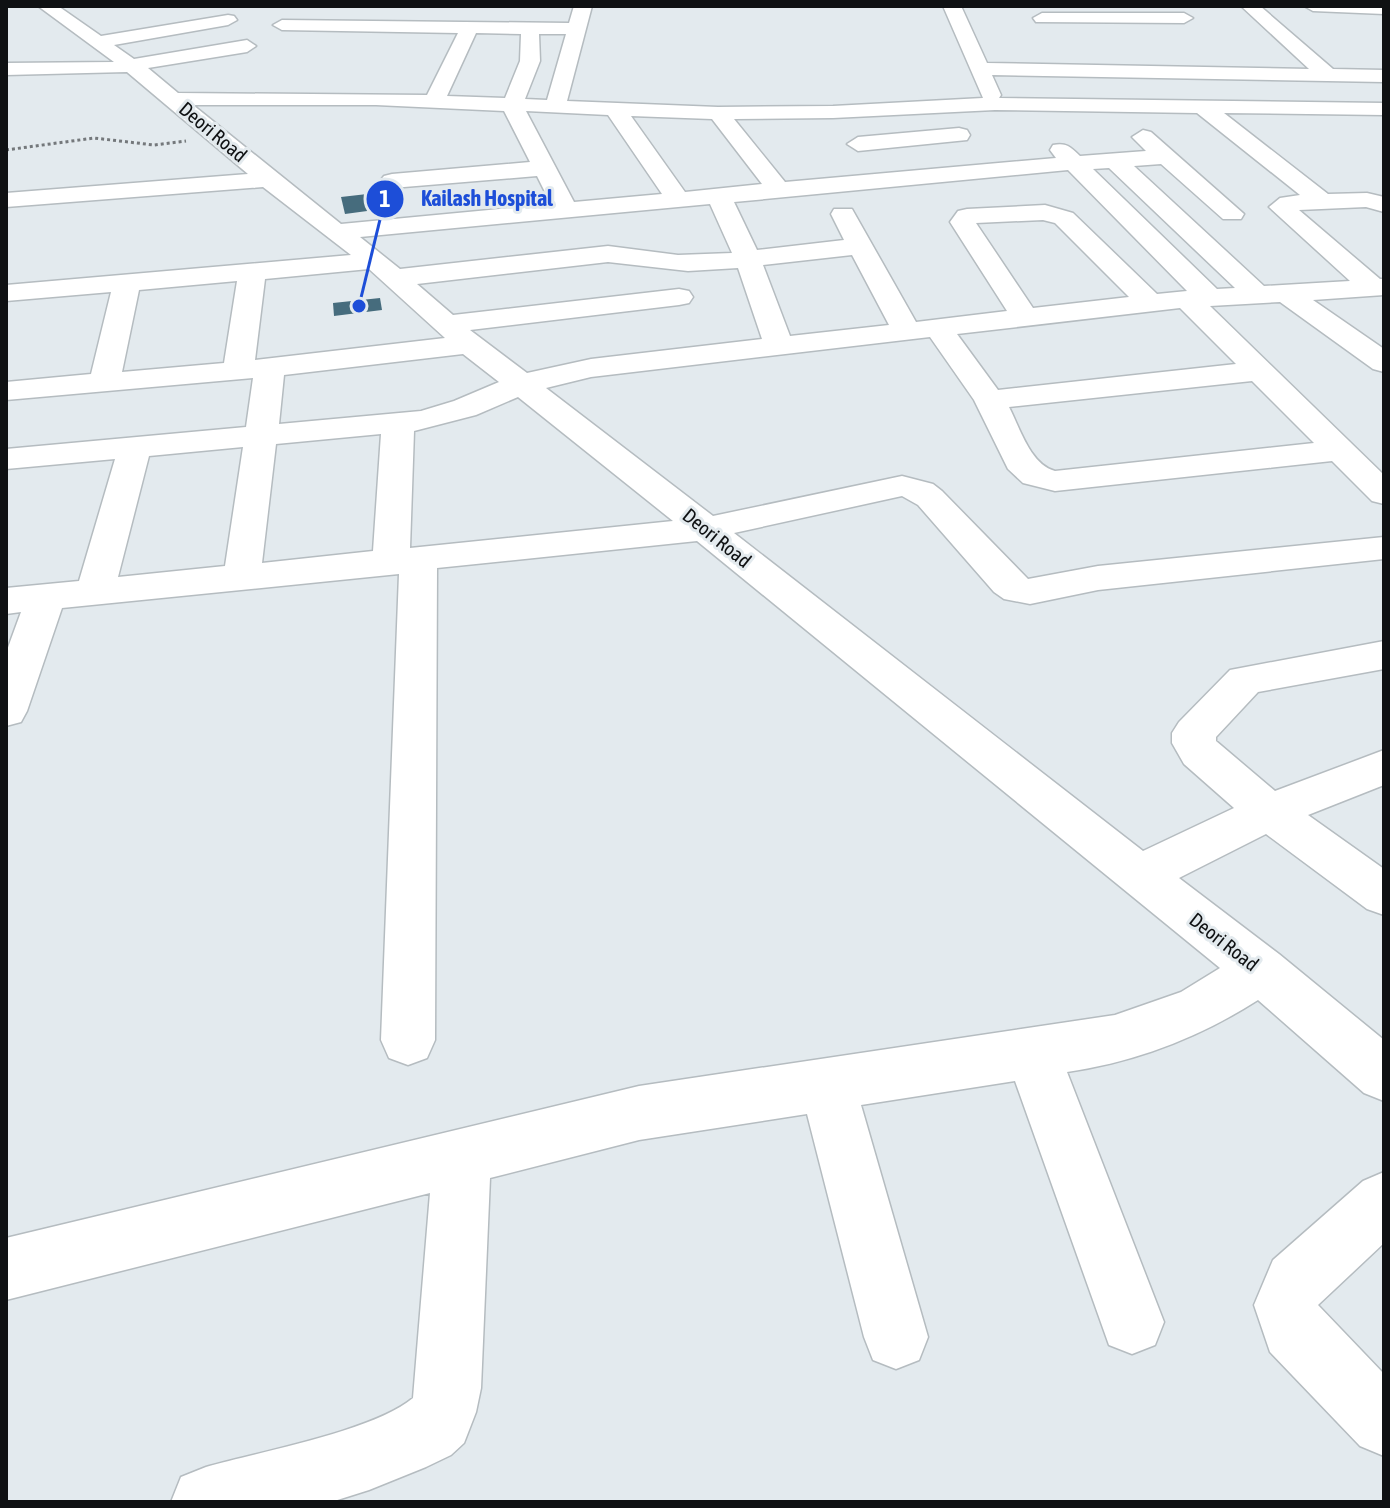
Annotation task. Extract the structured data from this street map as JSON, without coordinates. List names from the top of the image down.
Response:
{
  "streets": {
    "street": ["Deori Road"]
  },
  "places": ["Kailash Hospital"]
}
